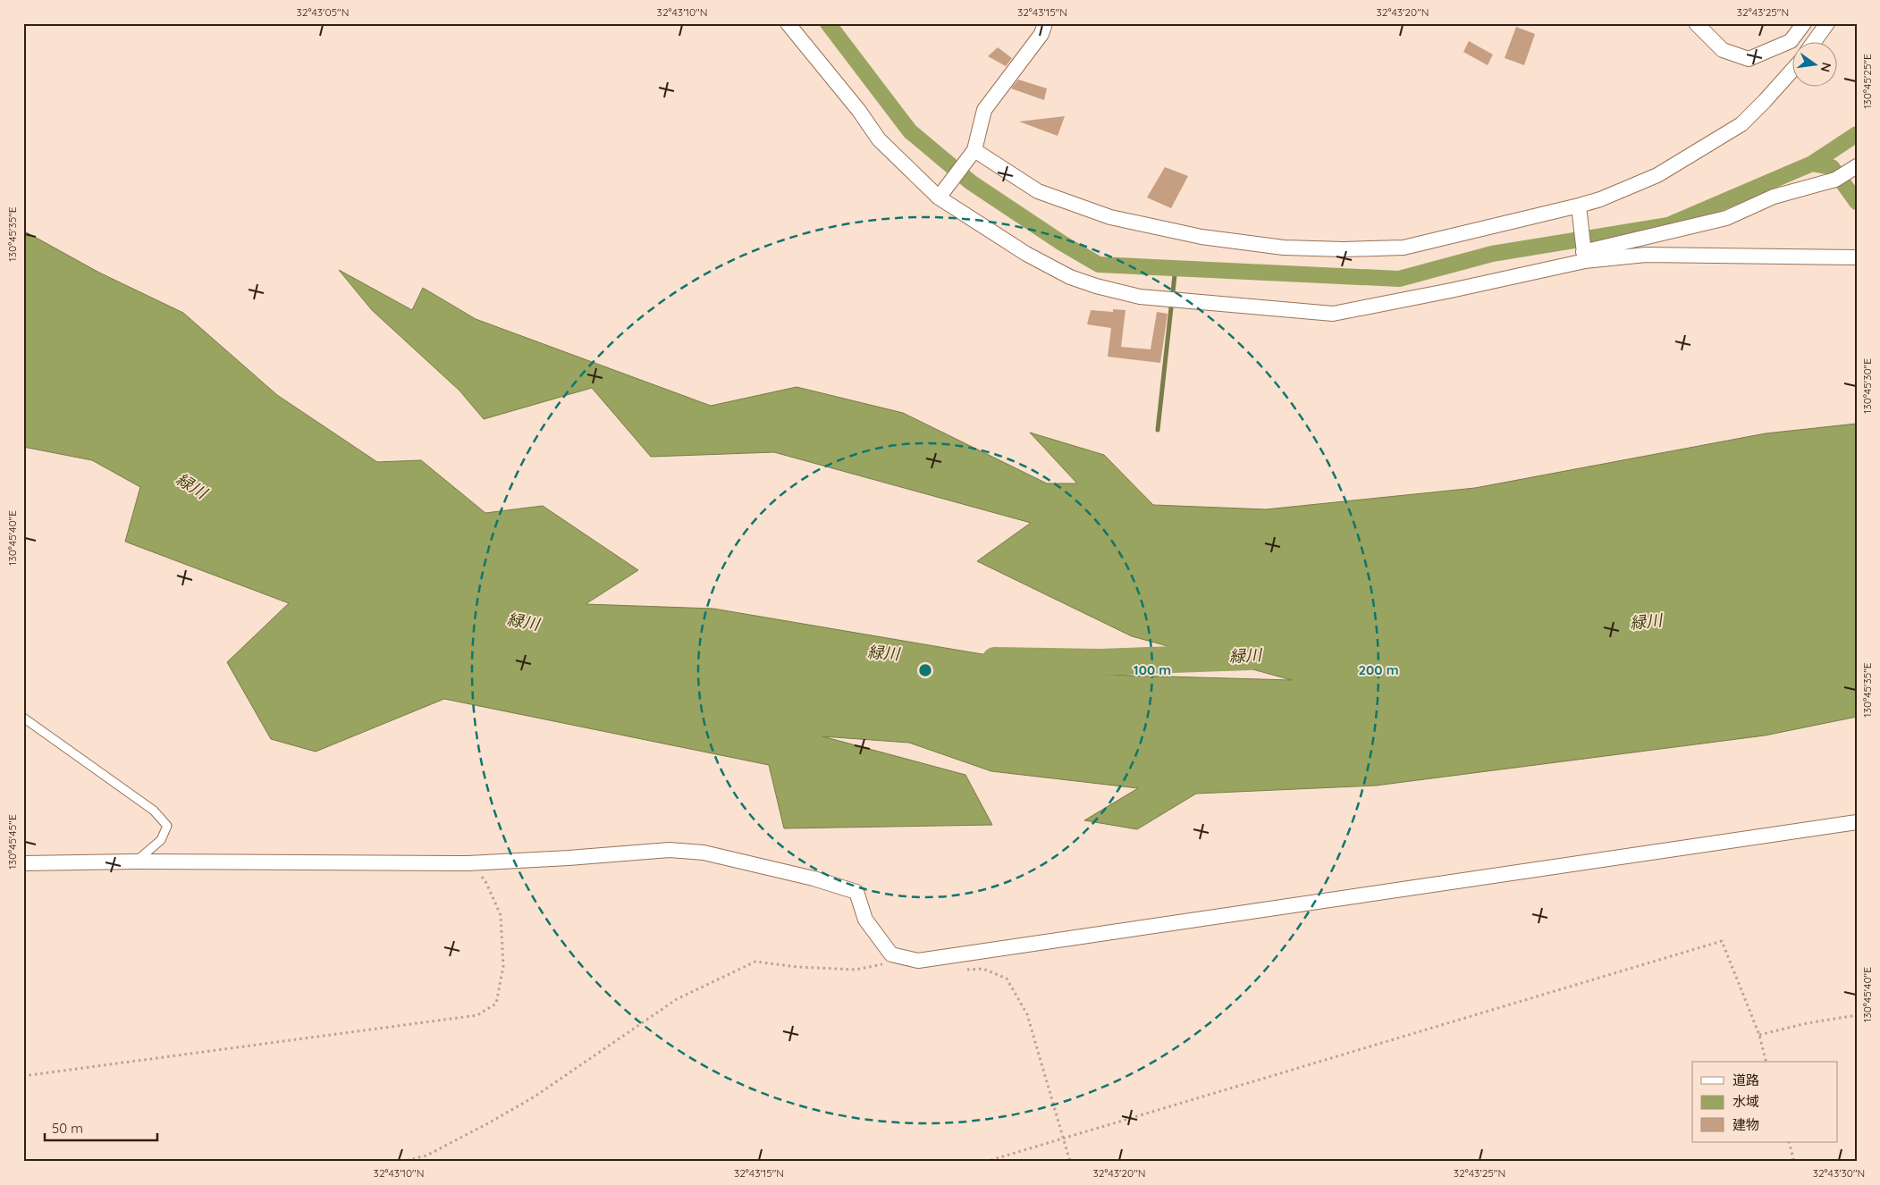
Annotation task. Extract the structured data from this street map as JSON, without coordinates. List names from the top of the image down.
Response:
{
  "water": ["緑川"],
  "legend": ["道路", "水域", "建物"],
  "scale_bar": "50 m",
  "north": "right",
  "coordinates": [
    "32°43'05\"N",
    "32°43'10\"N",
    "32°43'15\"N",
    "32°43'20\"N",
    "32°43'25\"N",
    "130°45'25\"E",
    "130°45'35\"E",
    "130°45'30\"E",
    "130°45'40\"E",
    "130°45'45\"E",
    "32°43'30\"N"
  ],
  "rings": ["100 m", "200 m"]
}
